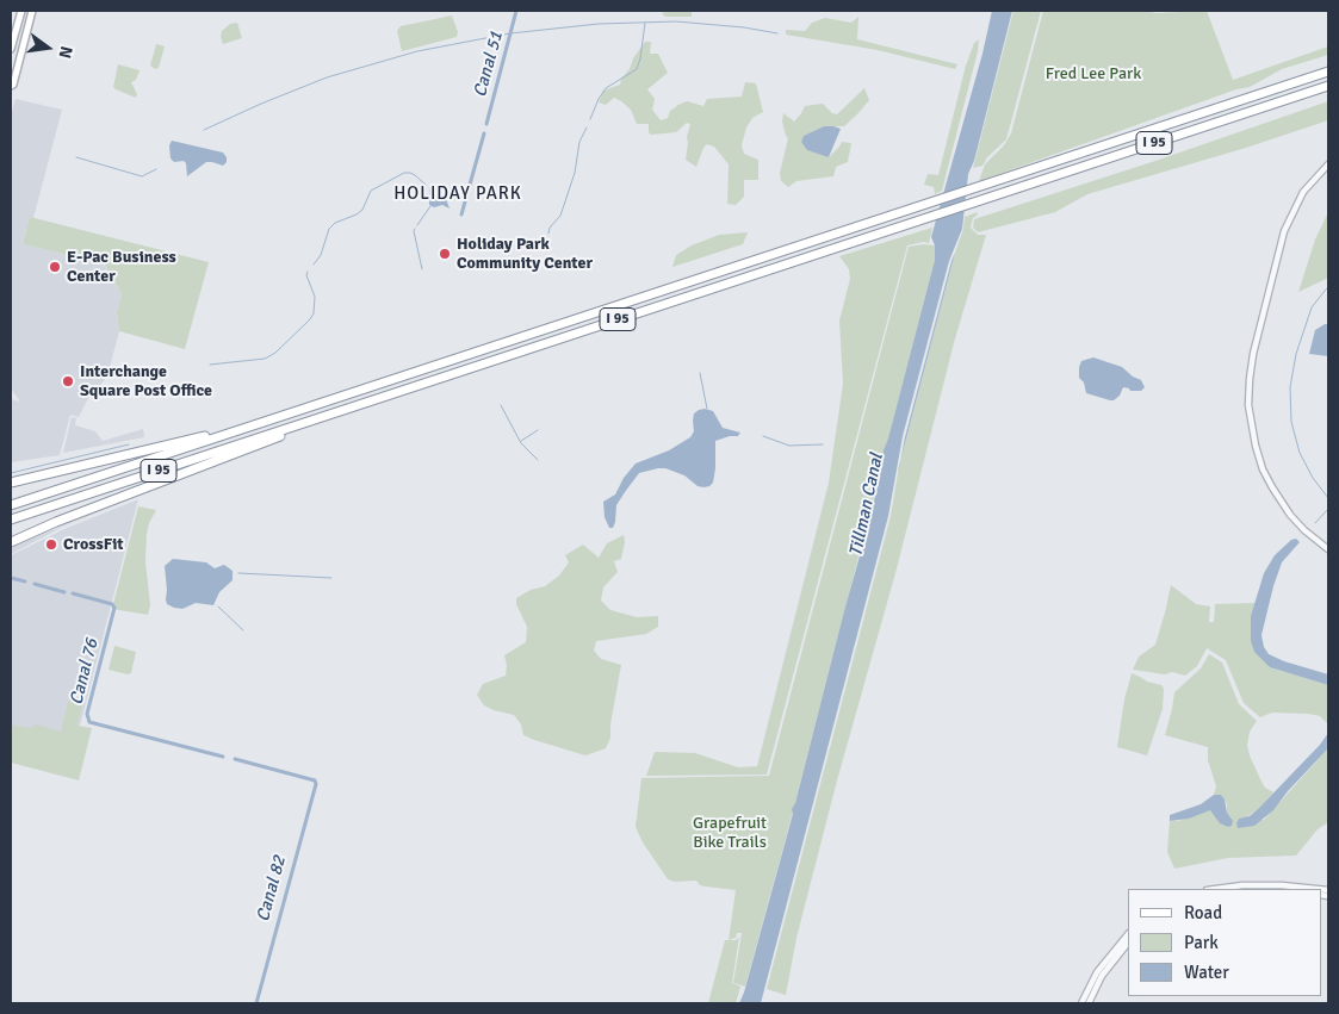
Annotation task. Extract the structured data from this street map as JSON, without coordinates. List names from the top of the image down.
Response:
{
  "streets": {
    "highway": ["I 95"]
  },
  "districts": ["HOLIDAY PARK"],
  "water": [
    "Canal 51",
    "Tillman Canal",
    "Canal 76",
    "Canal 82"
  ],
  "parks": ["Fred Lee Park", "Grapefruit Bike Trails"],
  "places": [
    "Holiday Park Community Center",
    "E-Pac Business Center",
    "Interchange Square Post Office",
    "CrossFit"
  ],
  "legend": ["Road", "Park", "Water"],
  "north": "right"
}
